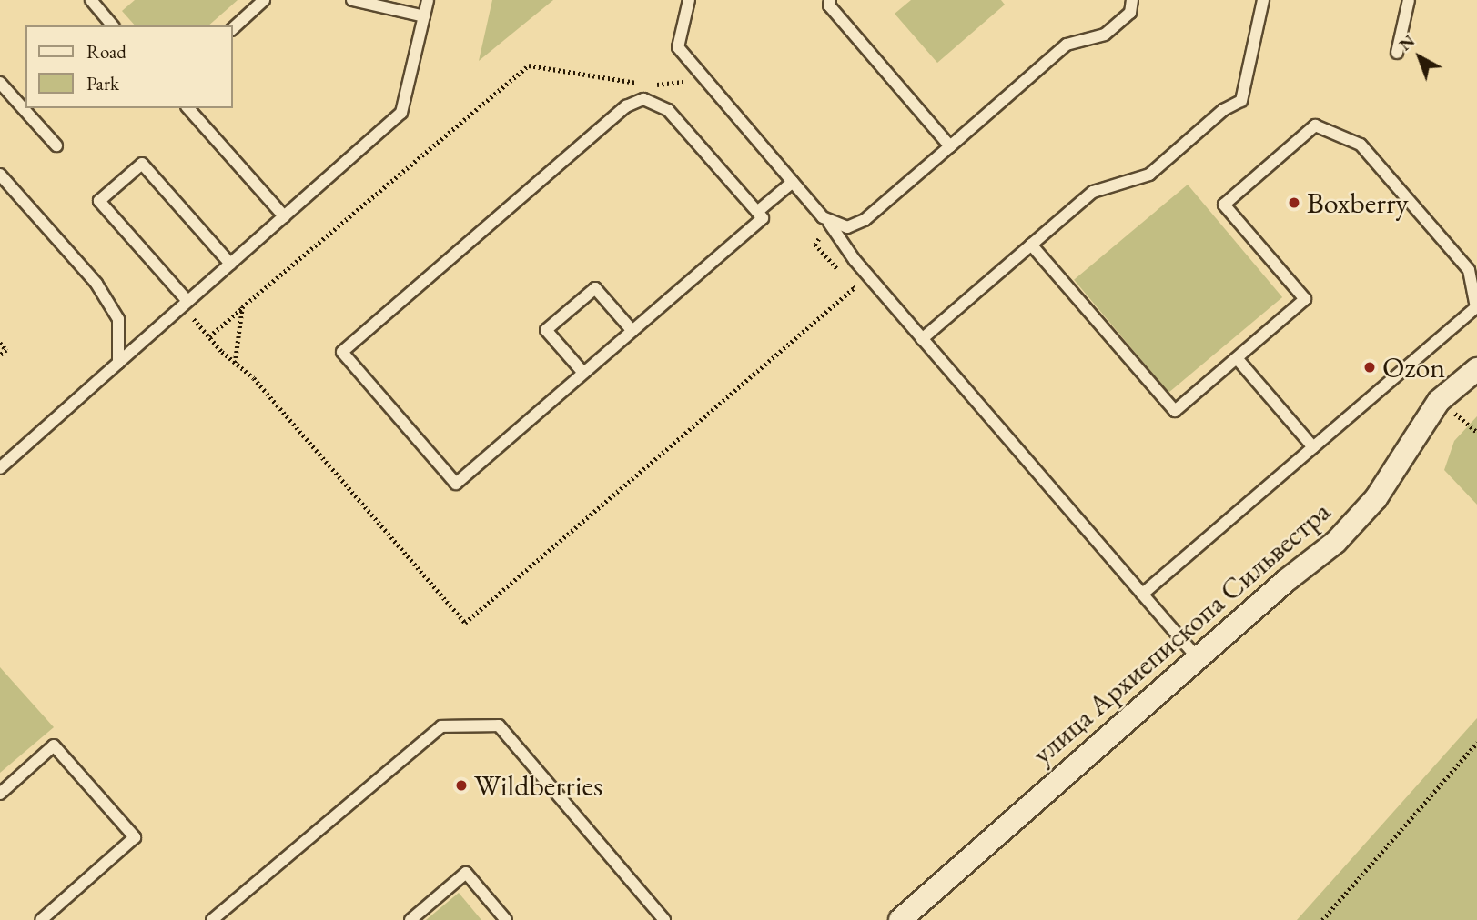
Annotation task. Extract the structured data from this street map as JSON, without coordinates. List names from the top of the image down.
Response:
{
  "streets": {
    "street": ["улица Архиепископа Сильвестра"]
  },
  "places": ["Boxberry", "Ozon", "Wildberries"],
  "legend": ["Road", "Park"],
  "north": "top left"
}
